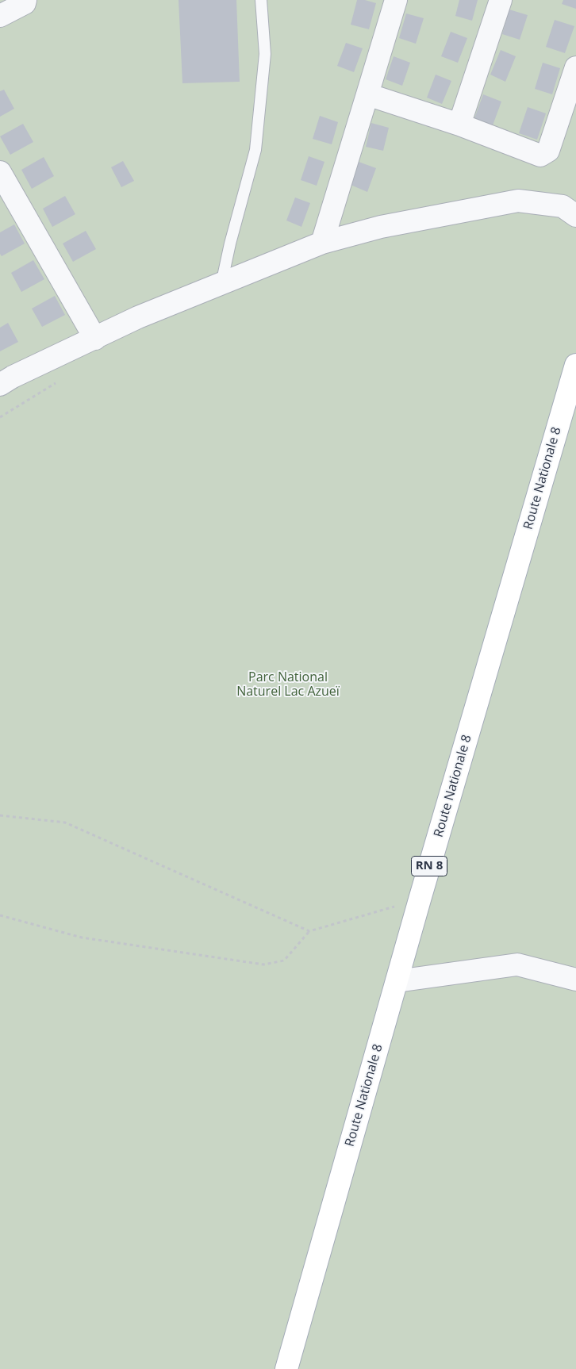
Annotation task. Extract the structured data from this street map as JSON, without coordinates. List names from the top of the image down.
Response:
{
  "streets": {
    "main road": ["Route Nationale 8", "RN 8"]
  },
  "parks": ["Parc National Naturel Lac Azueï"]
}
